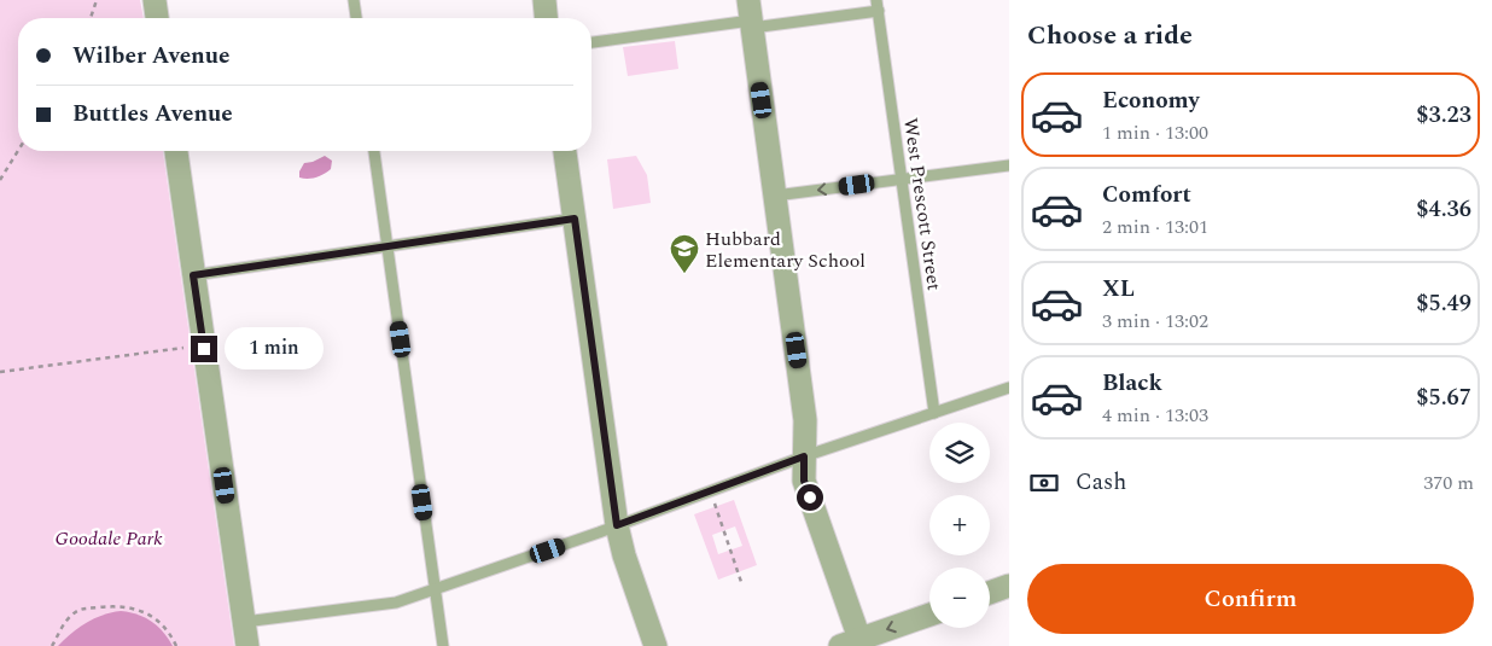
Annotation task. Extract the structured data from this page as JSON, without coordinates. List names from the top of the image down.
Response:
{
  "streets": {
    "lane": ["West Prescott Street"]
  },
  "parks": ["Goodale Park"],
  "places": {
    "school or university": ["Hubbard Elementary School"]
  },
  "page": {
    "heading": "Choose a ride",
    "banner": ["Wilber Avenue", "Buttles Avenue"],
    "list": [
      {
        "name": "Economy",
        "note": "1 min · 13:00",
        "value": "$3.23"
      },
      {
        "name": "Comfort",
        "note": "2 min · 13:01",
        "value": "$4.36"
      },
      {
        "name": "XL",
        "note": "3 min · 13:02",
        "value": "$5.49"
      },
      {
        "name": "Black",
        "note": "4 min · 13:03",
        "value": "$5.67"
      }
    ],
    "bubble": "1 min",
    "map_buttons": ["+", "−"],
    "pay": ["Cash", "370 m"],
    "buttons": "Confirm"
  }
}
